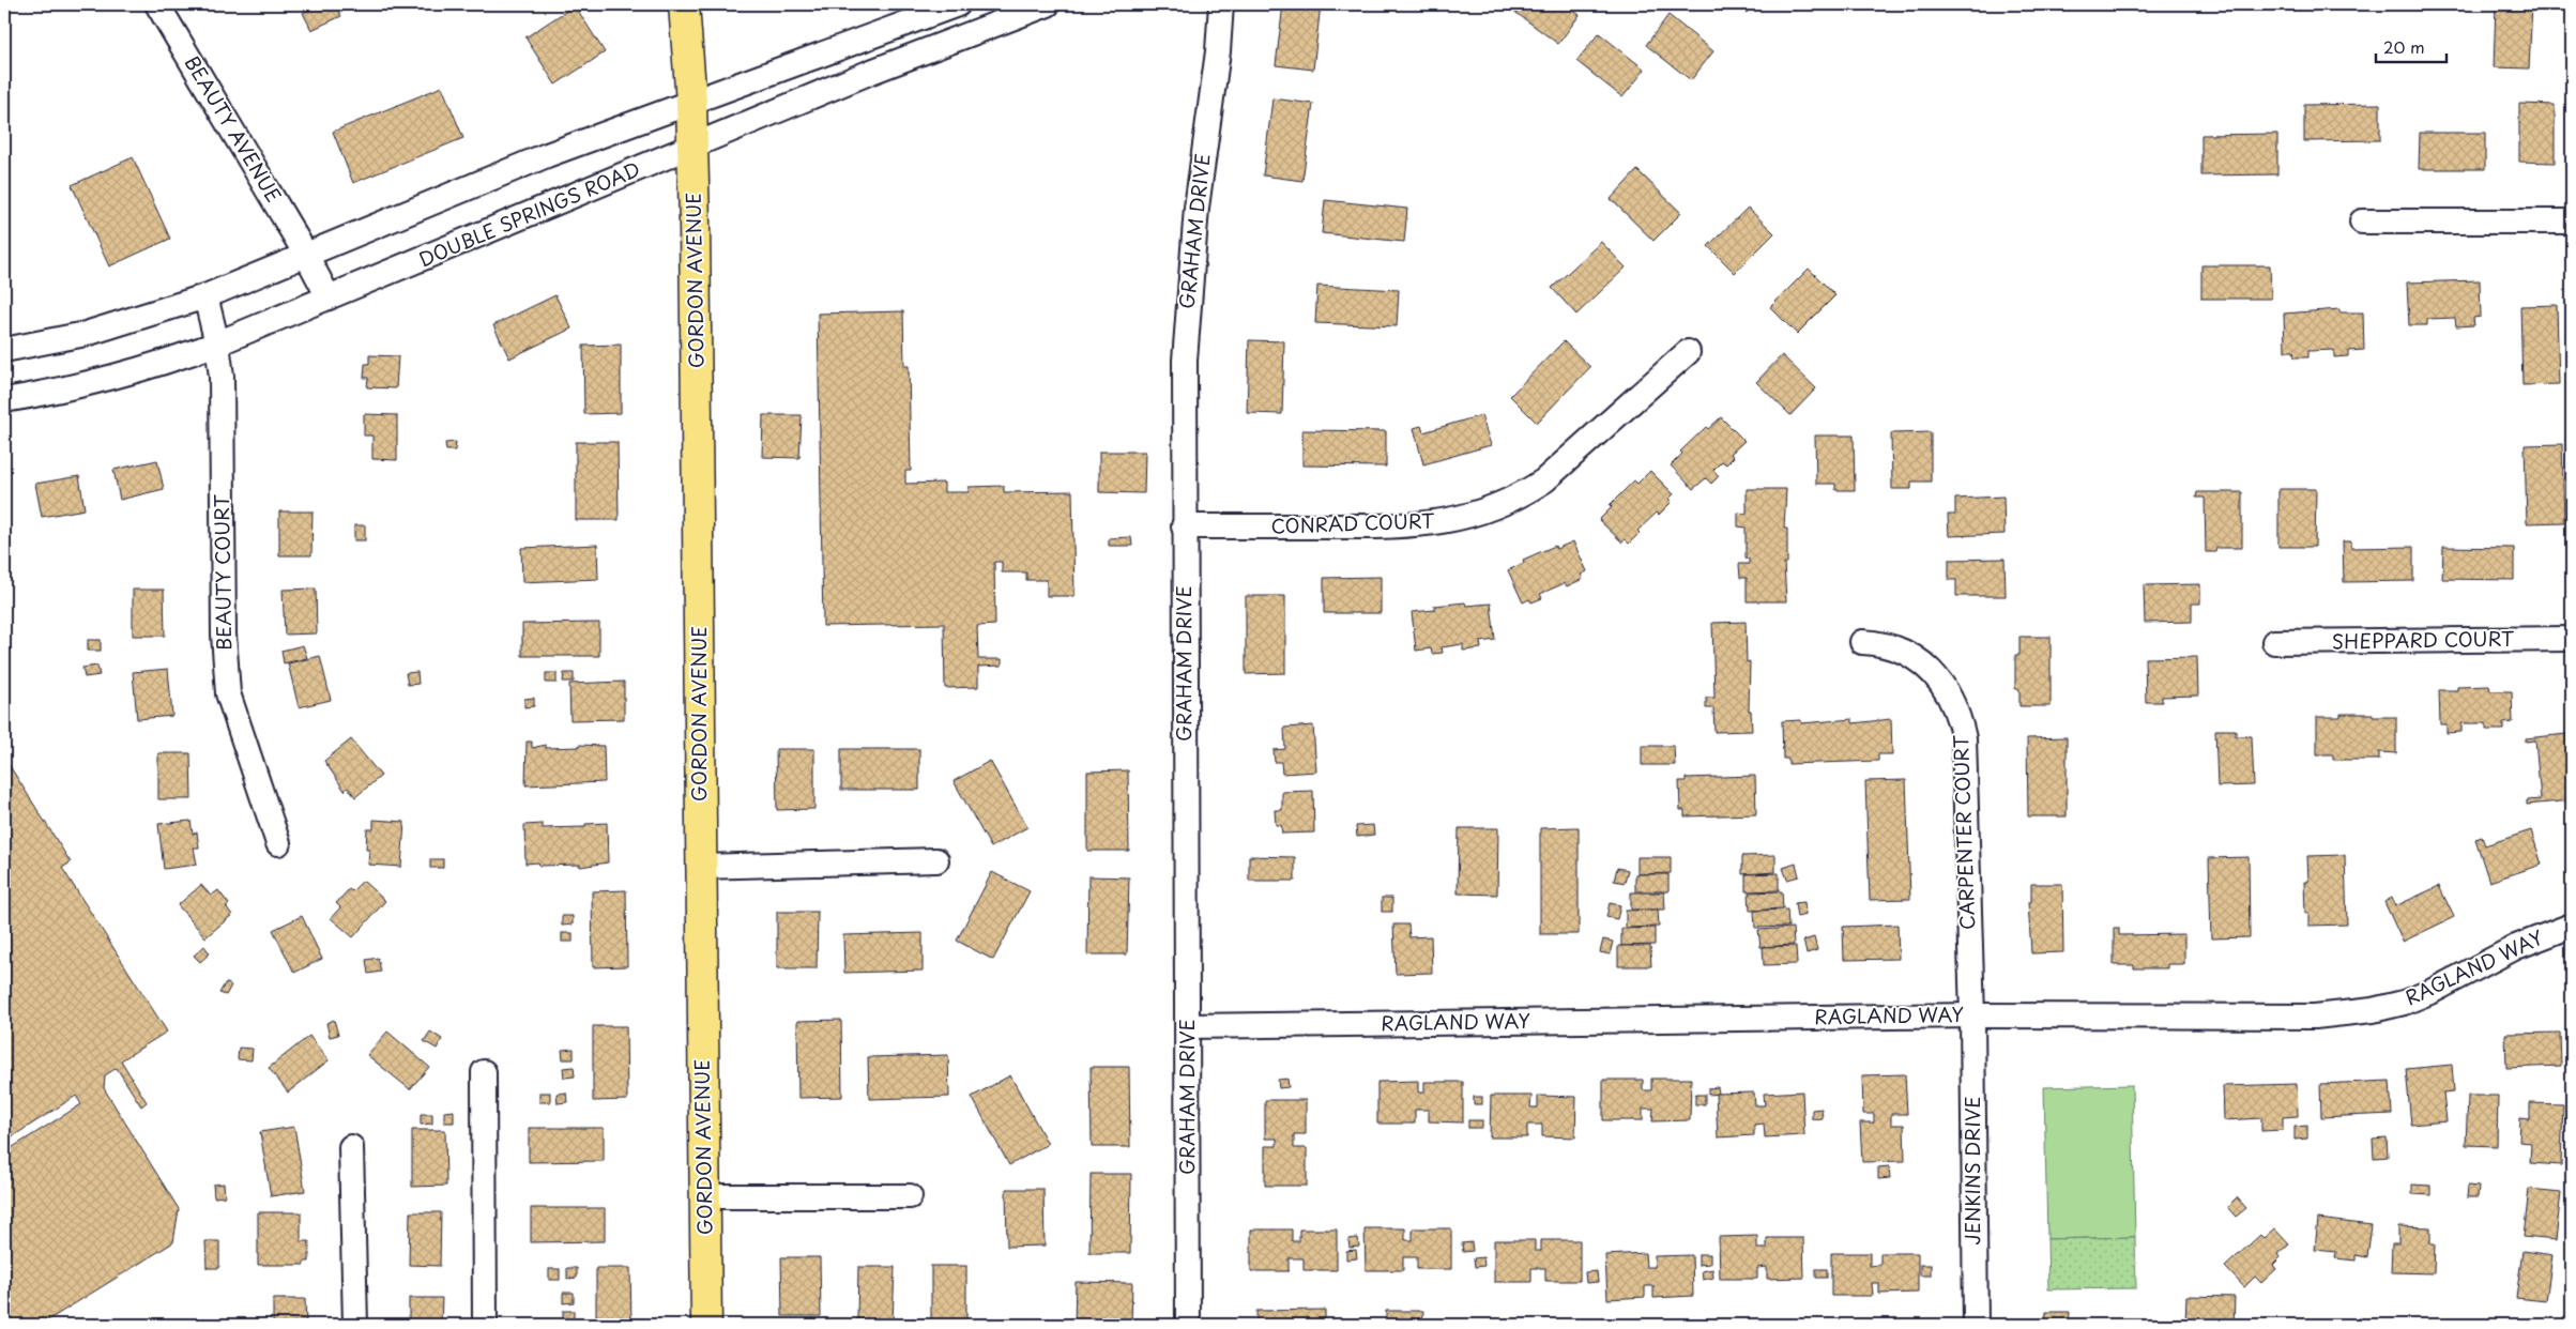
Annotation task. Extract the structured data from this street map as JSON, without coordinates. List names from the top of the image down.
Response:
{
  "streets": {
    "main road": ["GORDON AVENUE"],
    "street": [
      "BEAUTY AVENUE",
      "DOUBLE SPRINGS ROAD",
      "GRAHAM DRIVE",
      "CONRAD COURT",
      "BEAUTY COURT",
      "SHEPPARD COURT",
      "CARPENTER COURT",
      "RAGLAND WAY",
      "JENKINS DRIVE"
    ]
  },
  "crossings": [
    ["BEAUTY AVENUE", "DOUBLE SPRINGS ROAD"],
    ["DOUBLE SPRINGS ROAD", "GORDON AVENUE"],
    ["DOUBLE SPRINGS ROAD", "BEAUTY COURT"],
    ["GRAHAM DRIVE", "CONRAD COURT"],
    ["GRAHAM DRIVE", "RAGLAND WAY"],
    ["CARPENTER COURT", "RAGLAND WAY"],
    ["CARPENTER COURT", "JENKINS DRIVE"],
    ["RAGLAND WAY", "JENKINS DRIVE"]
  ],
  "scale_bar": "20 m"
}
